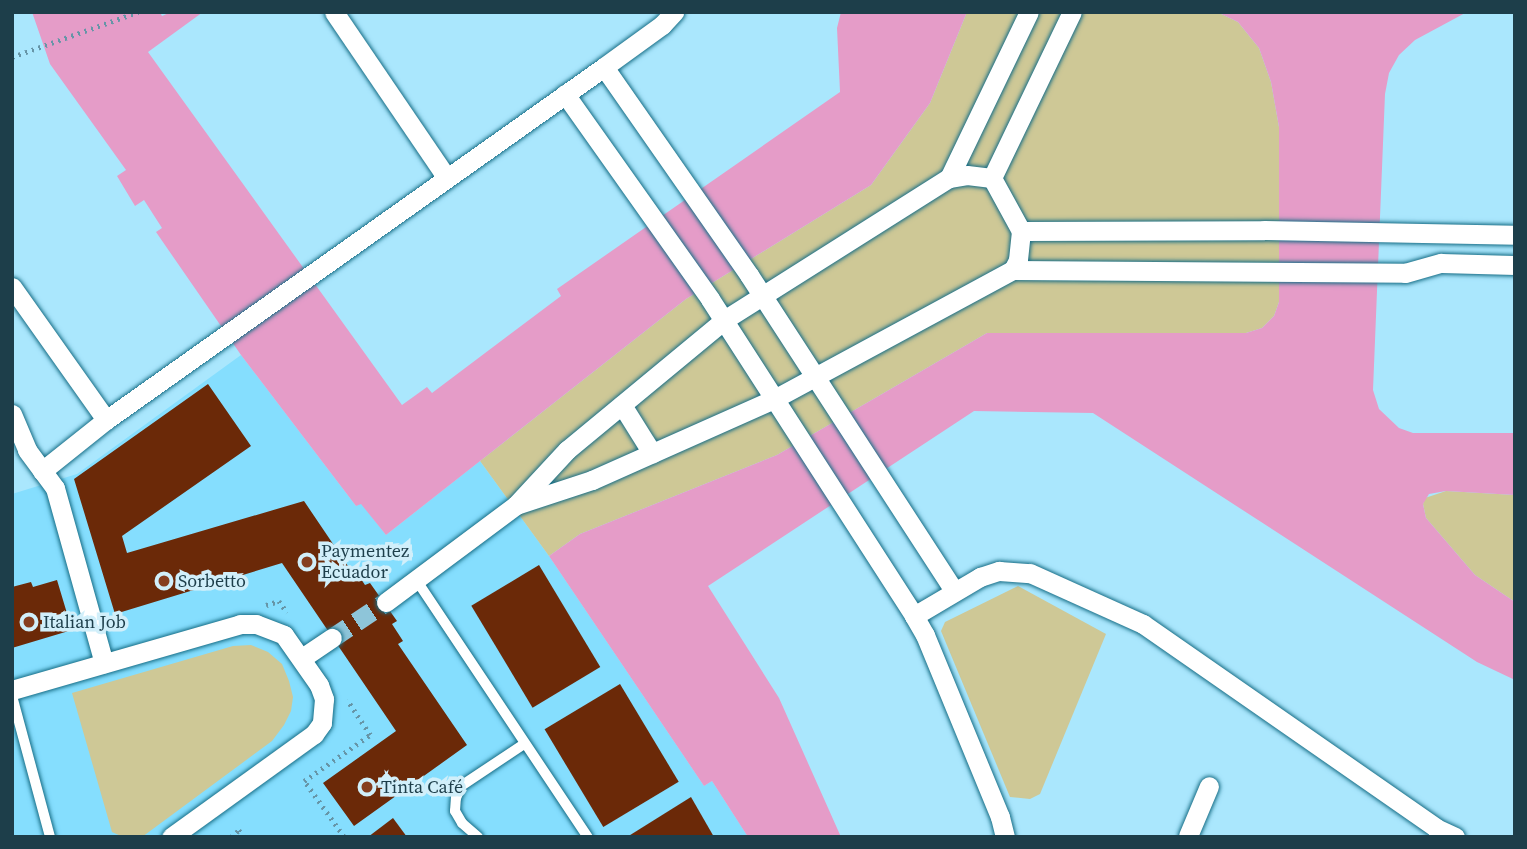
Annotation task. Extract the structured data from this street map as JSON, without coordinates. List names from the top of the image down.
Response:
{
  "places": [
    "Paymentez Ecuador",
    "Sorbetto",
    "Italian Job",
    "Tinta Café"
  ]
}
